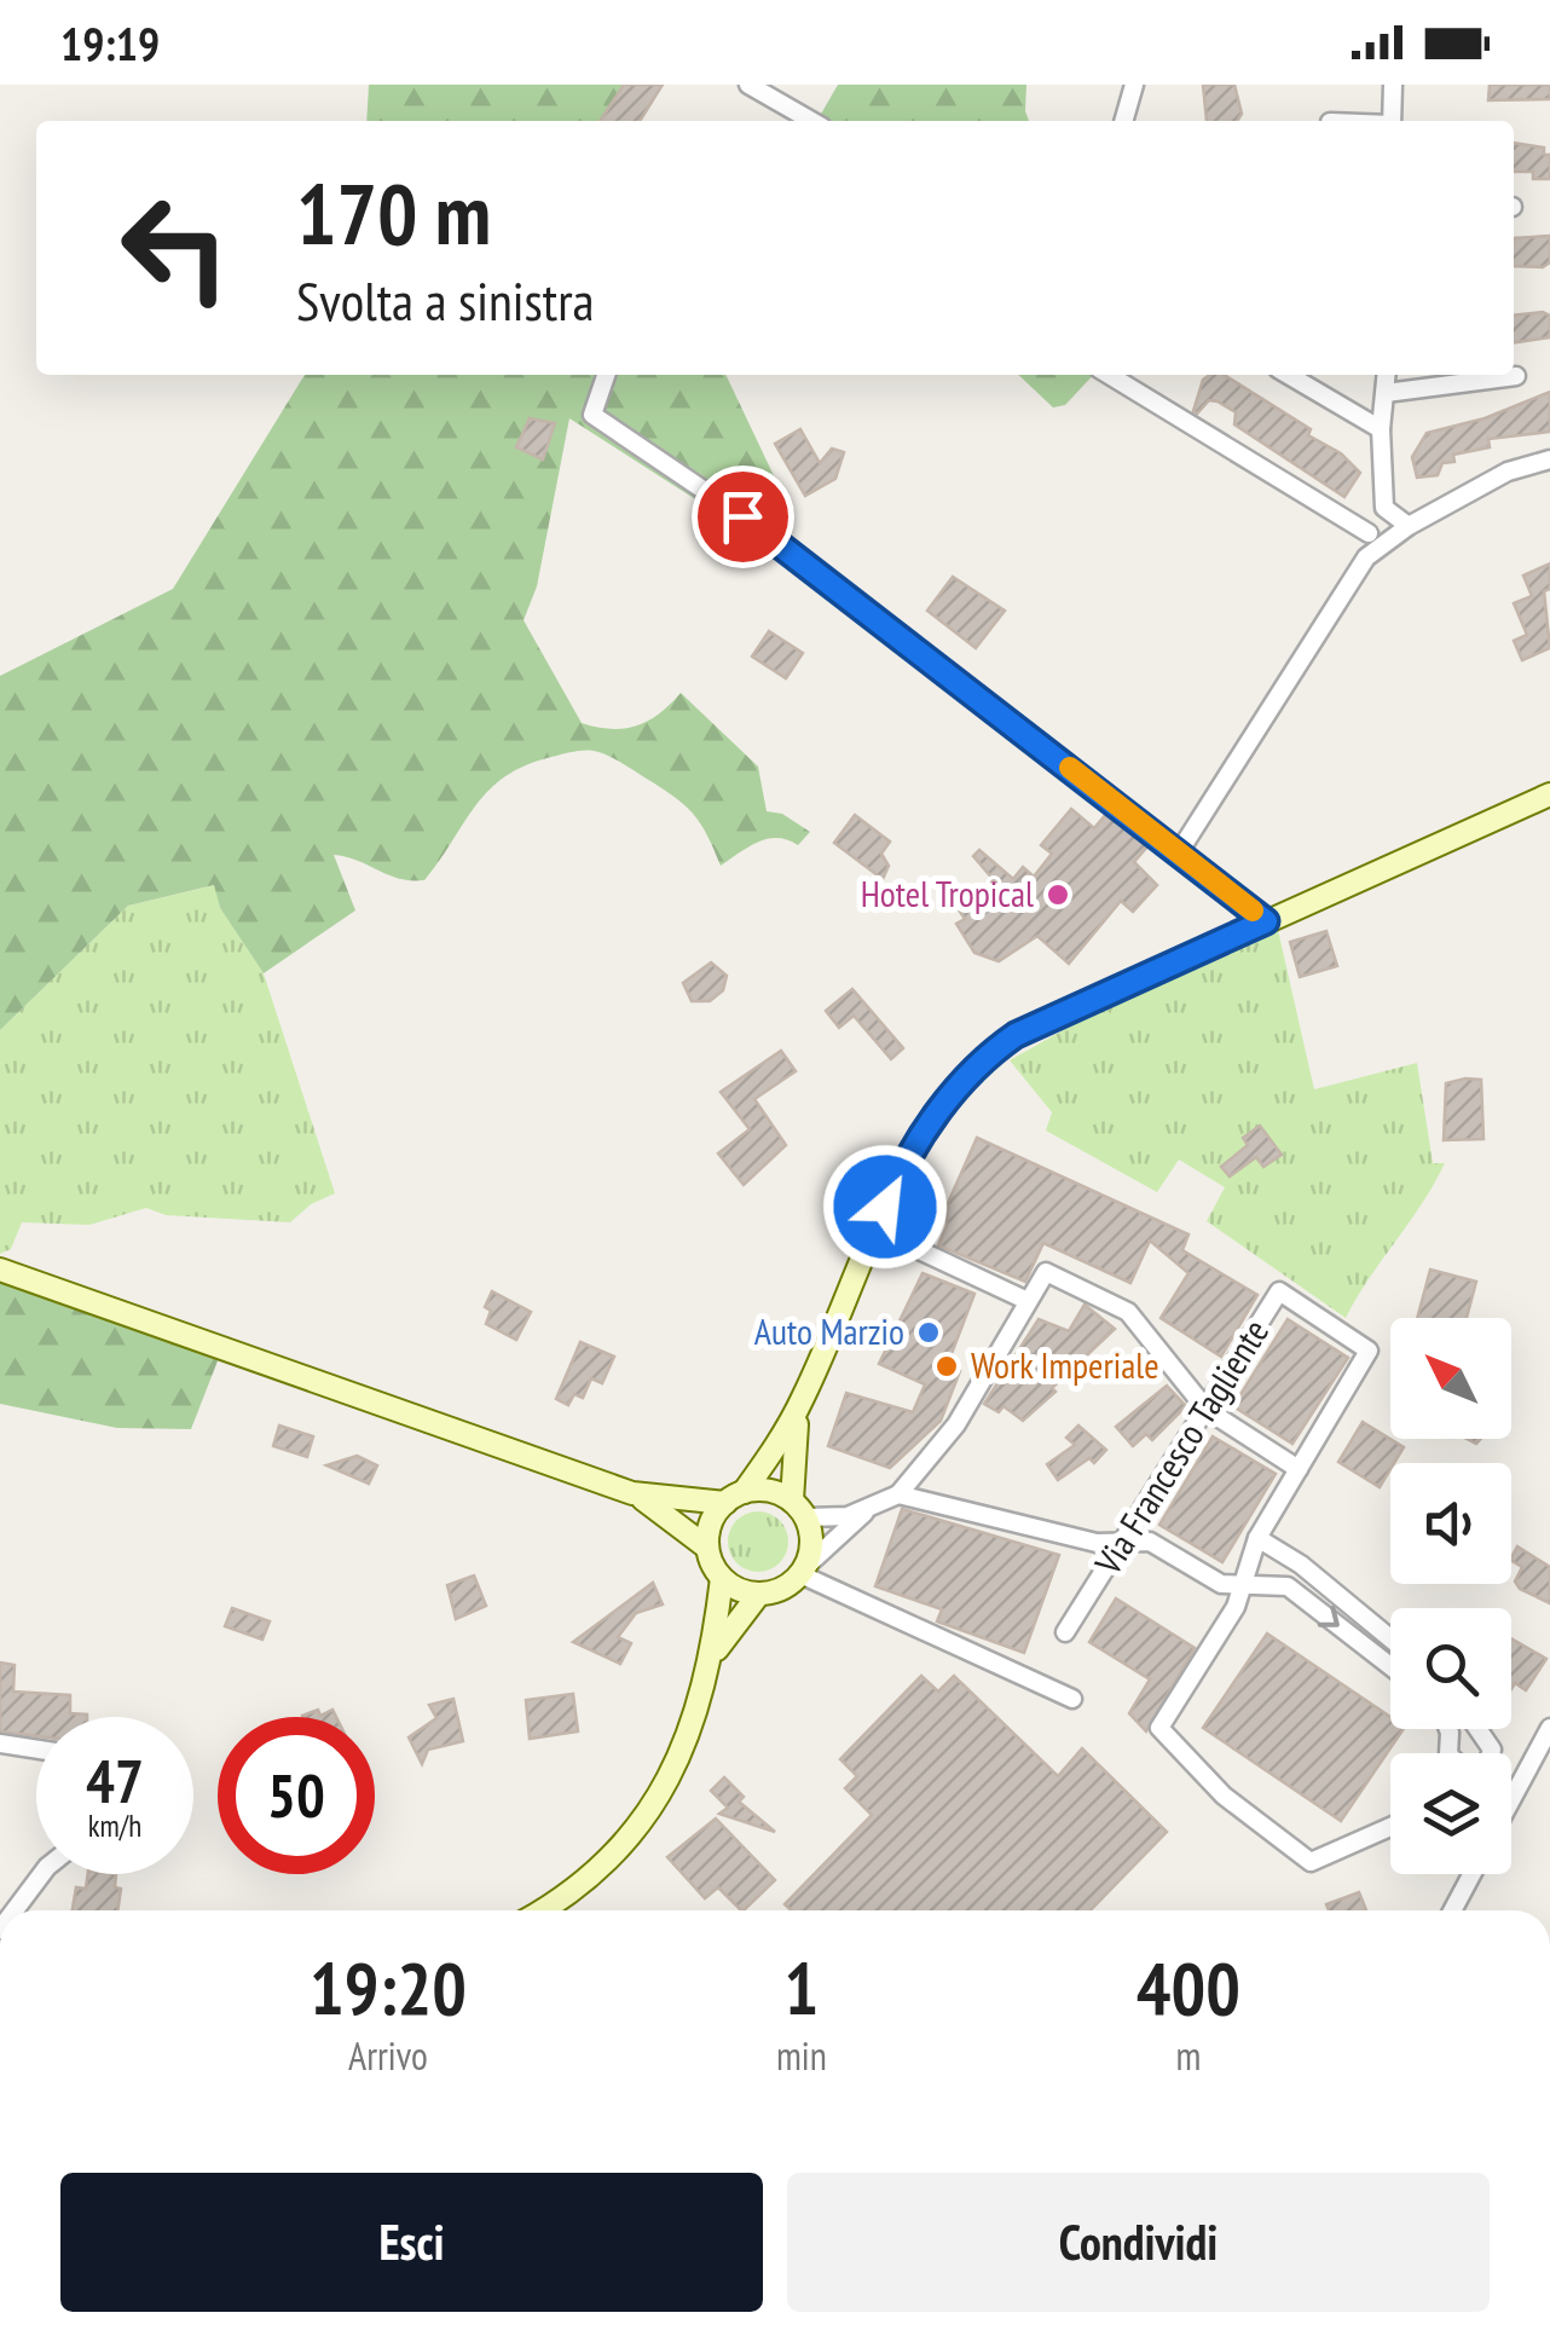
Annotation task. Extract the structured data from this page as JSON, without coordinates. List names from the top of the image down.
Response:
{
  "streets": {
    "street": ["Via Francesco Tagliente"]
  },
  "places": ["Hotel Tropical", "Auto Marzio", "Work Imperiale"],
  "north": "top left",
  "page": {
    "status": "19:19",
    "turn": ["170 m", "Svolta a sinistra"],
    "speed": "47 km/h",
    "limit": "50",
    "eta": [
      "19:20",
      "Arrivo",
      "1",
      "min",
      "400",
      "m"
    ],
    "buttons": ["Esci", "Condividi"]
  }
}
